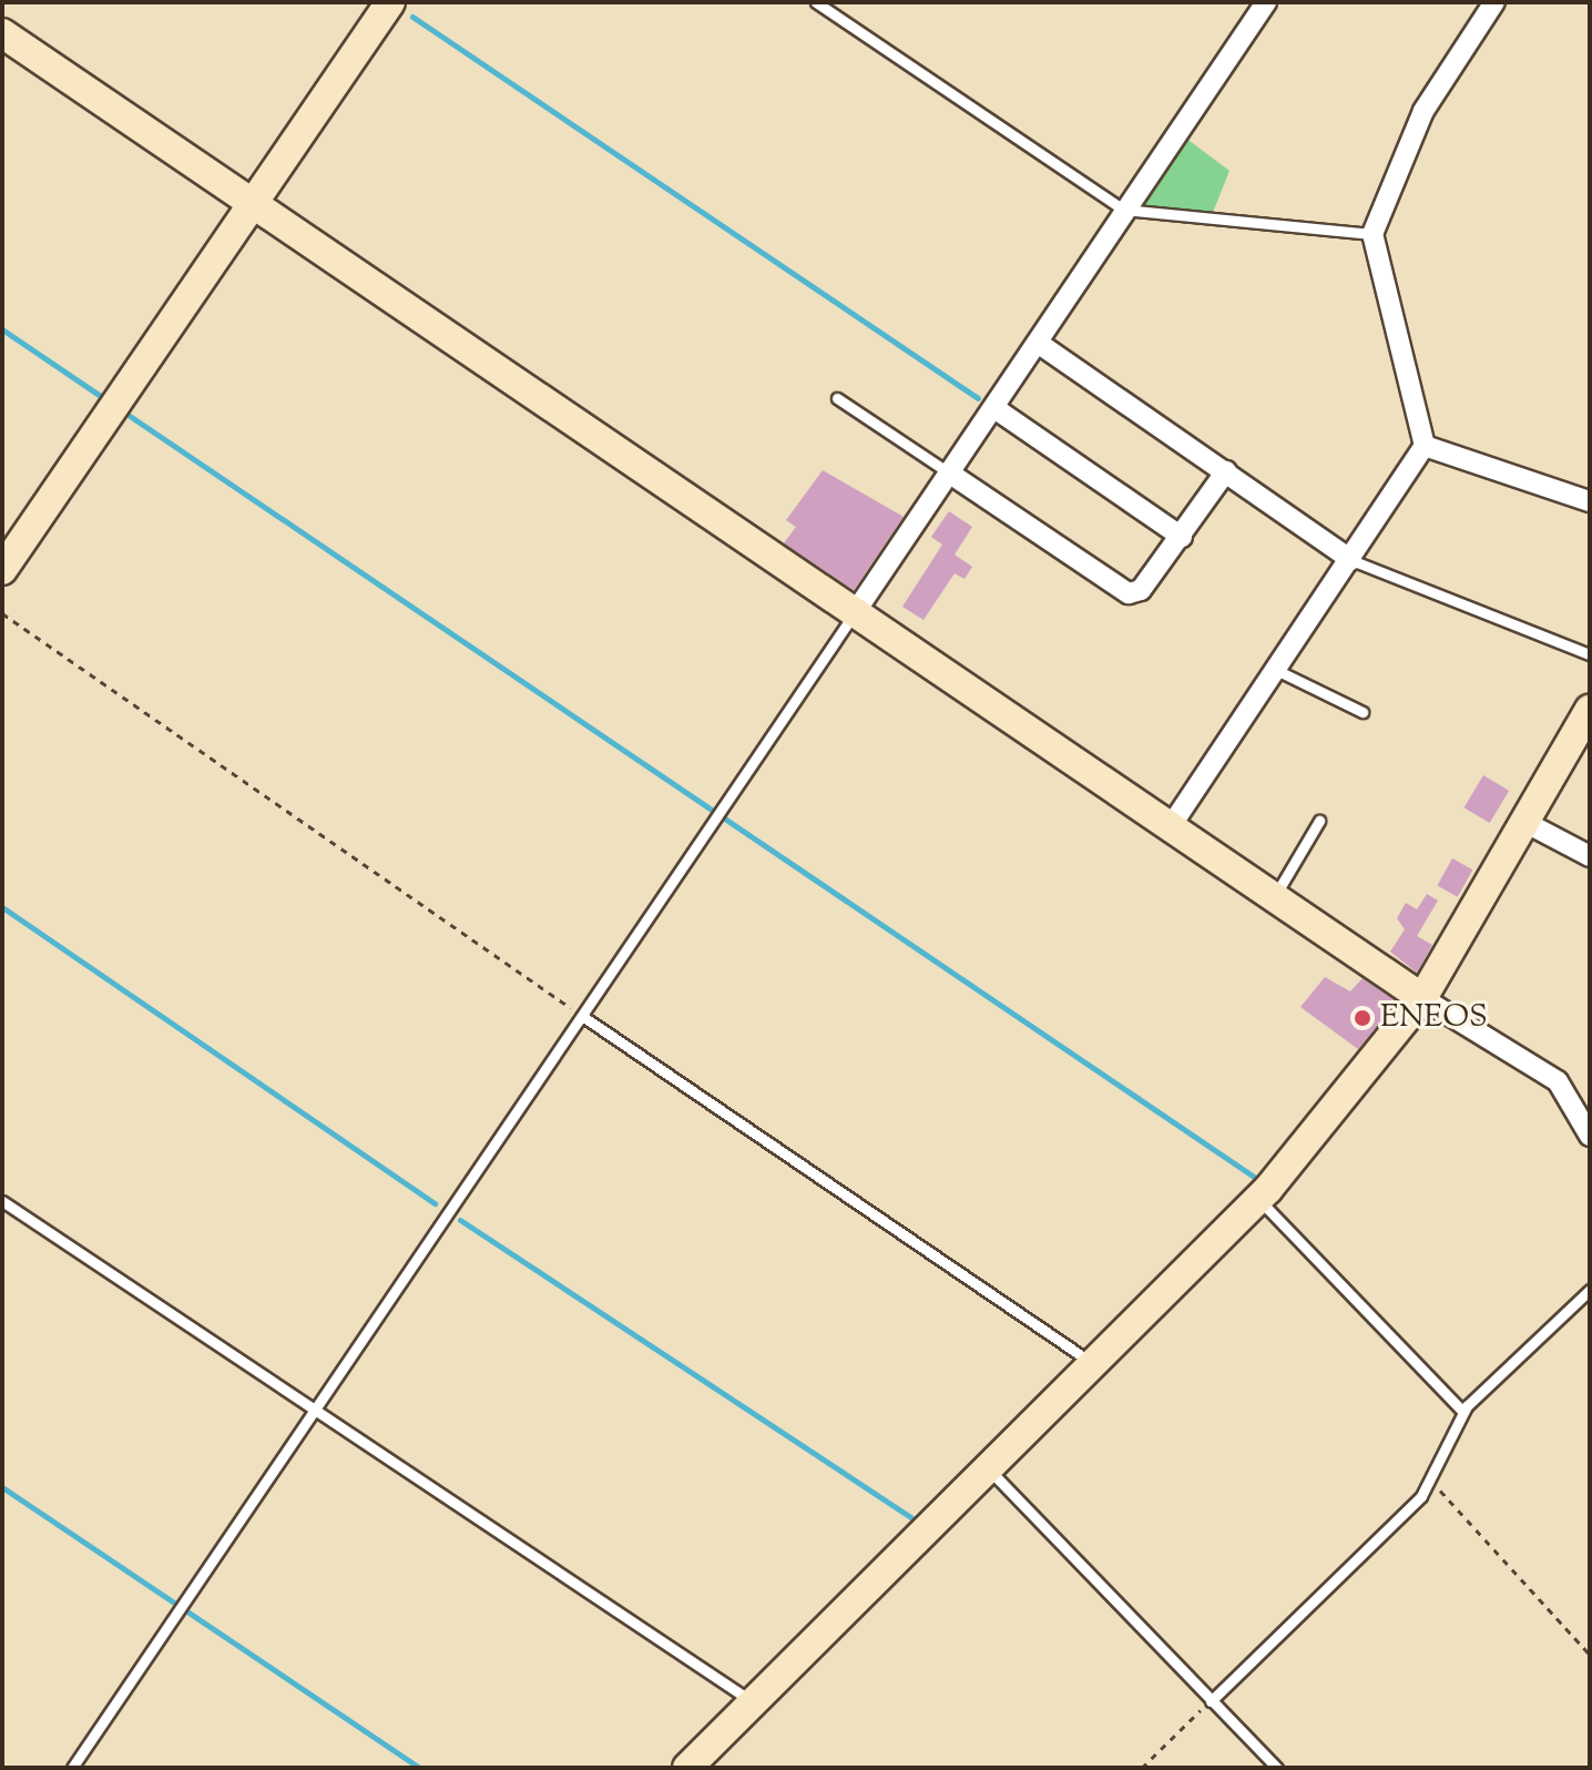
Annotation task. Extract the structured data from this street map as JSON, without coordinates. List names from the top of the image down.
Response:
{
  "places": ["ENEOS"]
}
